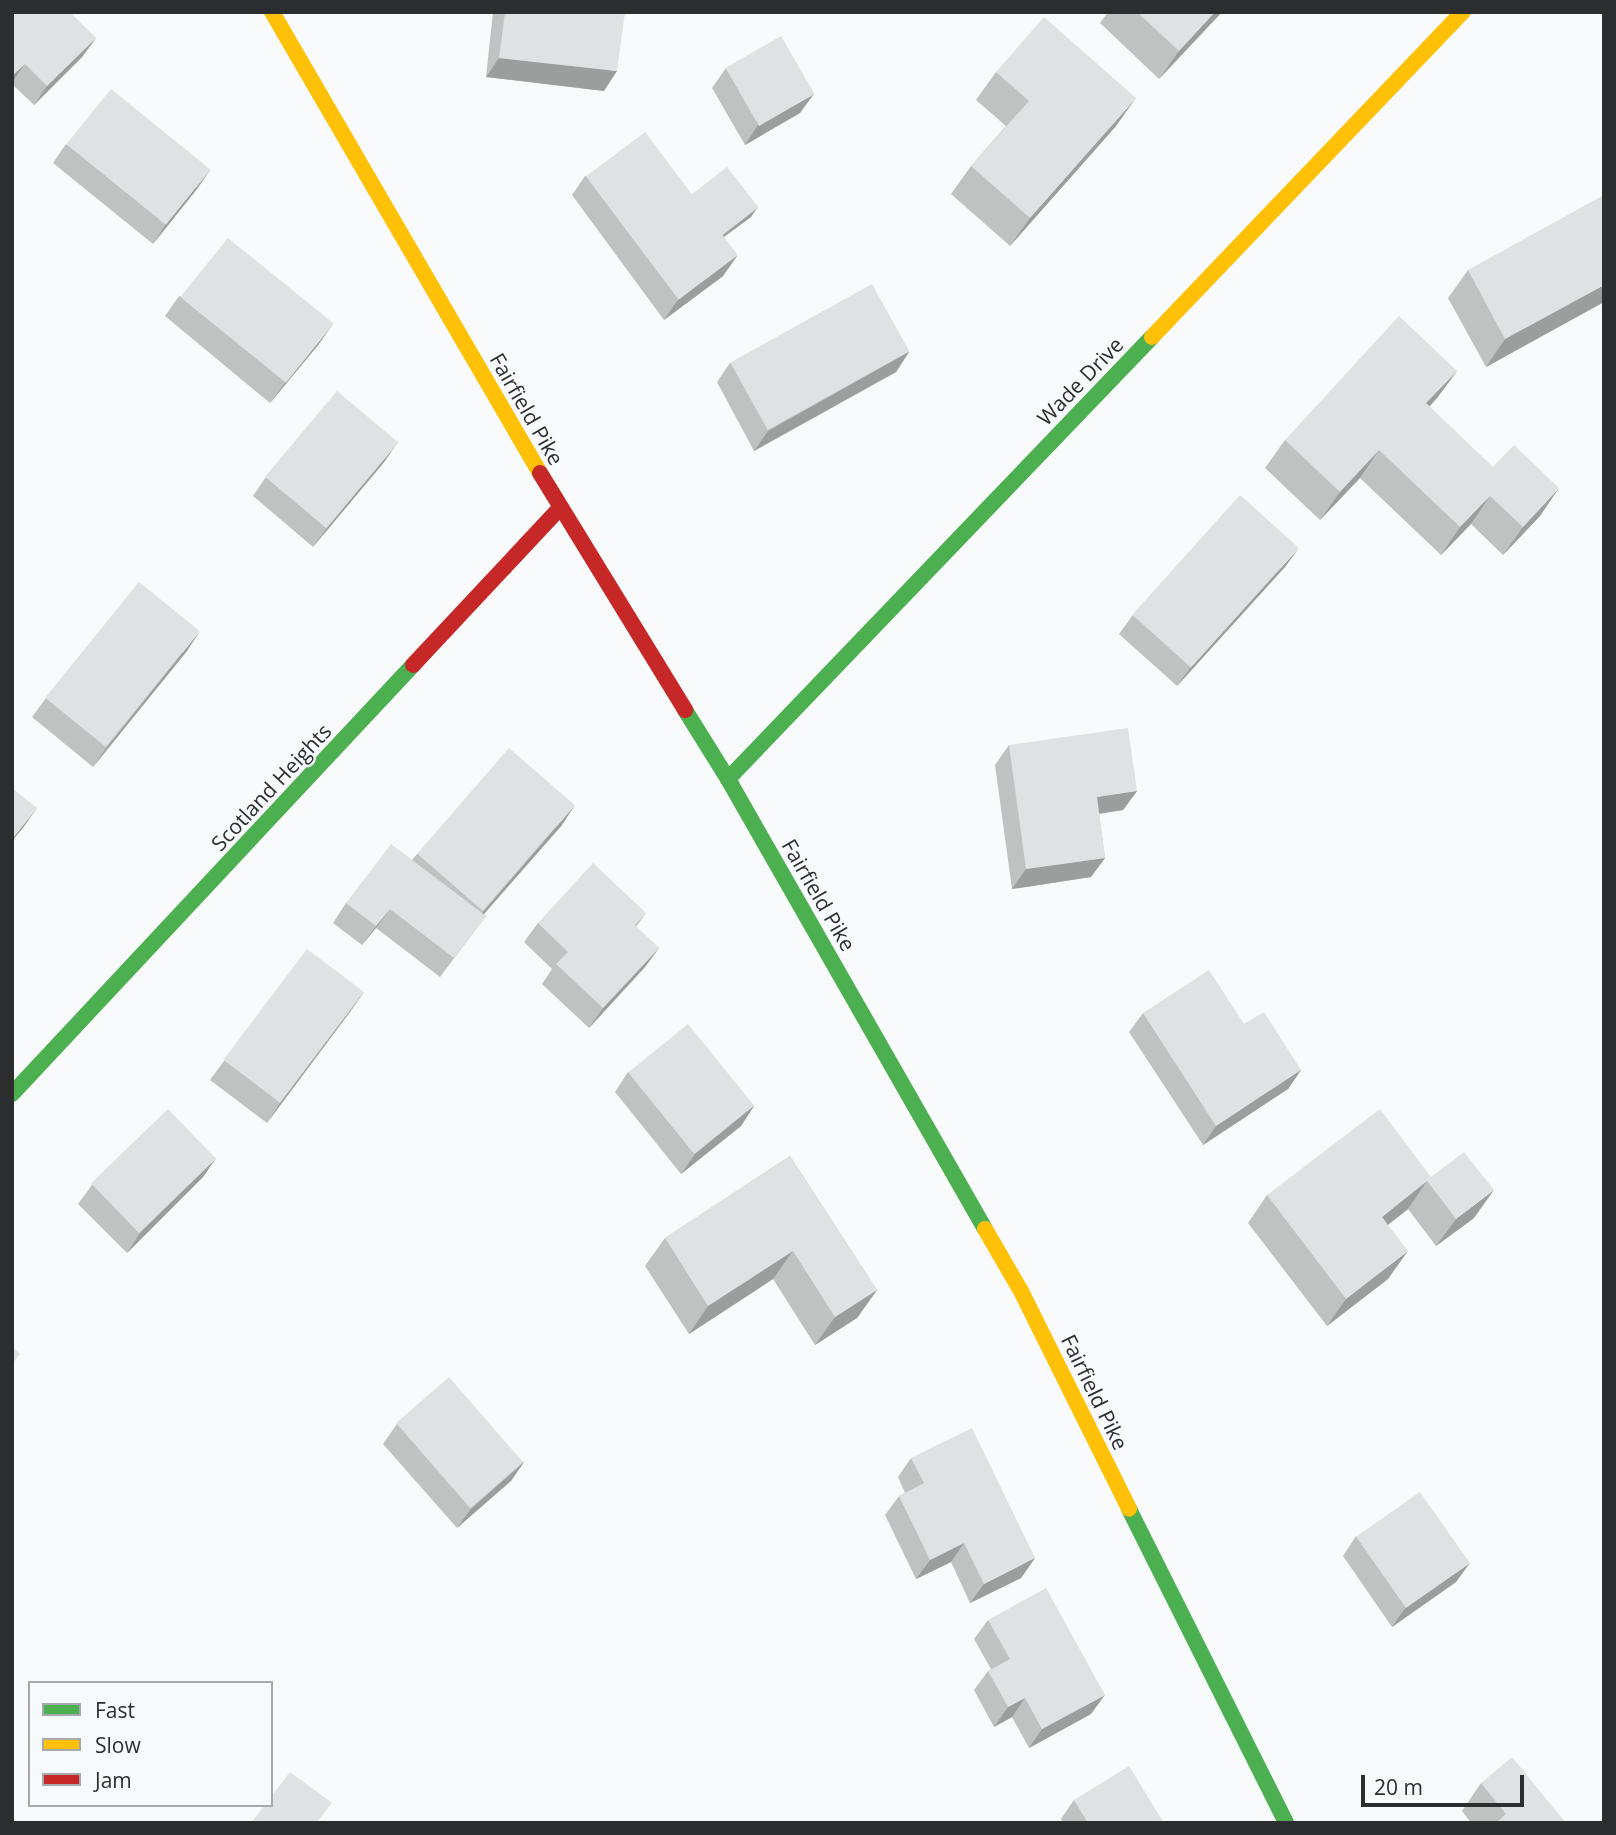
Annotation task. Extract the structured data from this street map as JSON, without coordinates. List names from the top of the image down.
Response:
{
  "streets": {
    "street": ["Wade Drive", "Fairfield Pike", "Scotland Heights"]
  },
  "crossings": [
    ["Wade Drive", "Fairfield Pike"],
    ["Fairfield Pike", "Scotland Heights"]
  ],
  "legend": ["Fast", "Slow", "Jam"],
  "scale_bar": "20 m"
}
